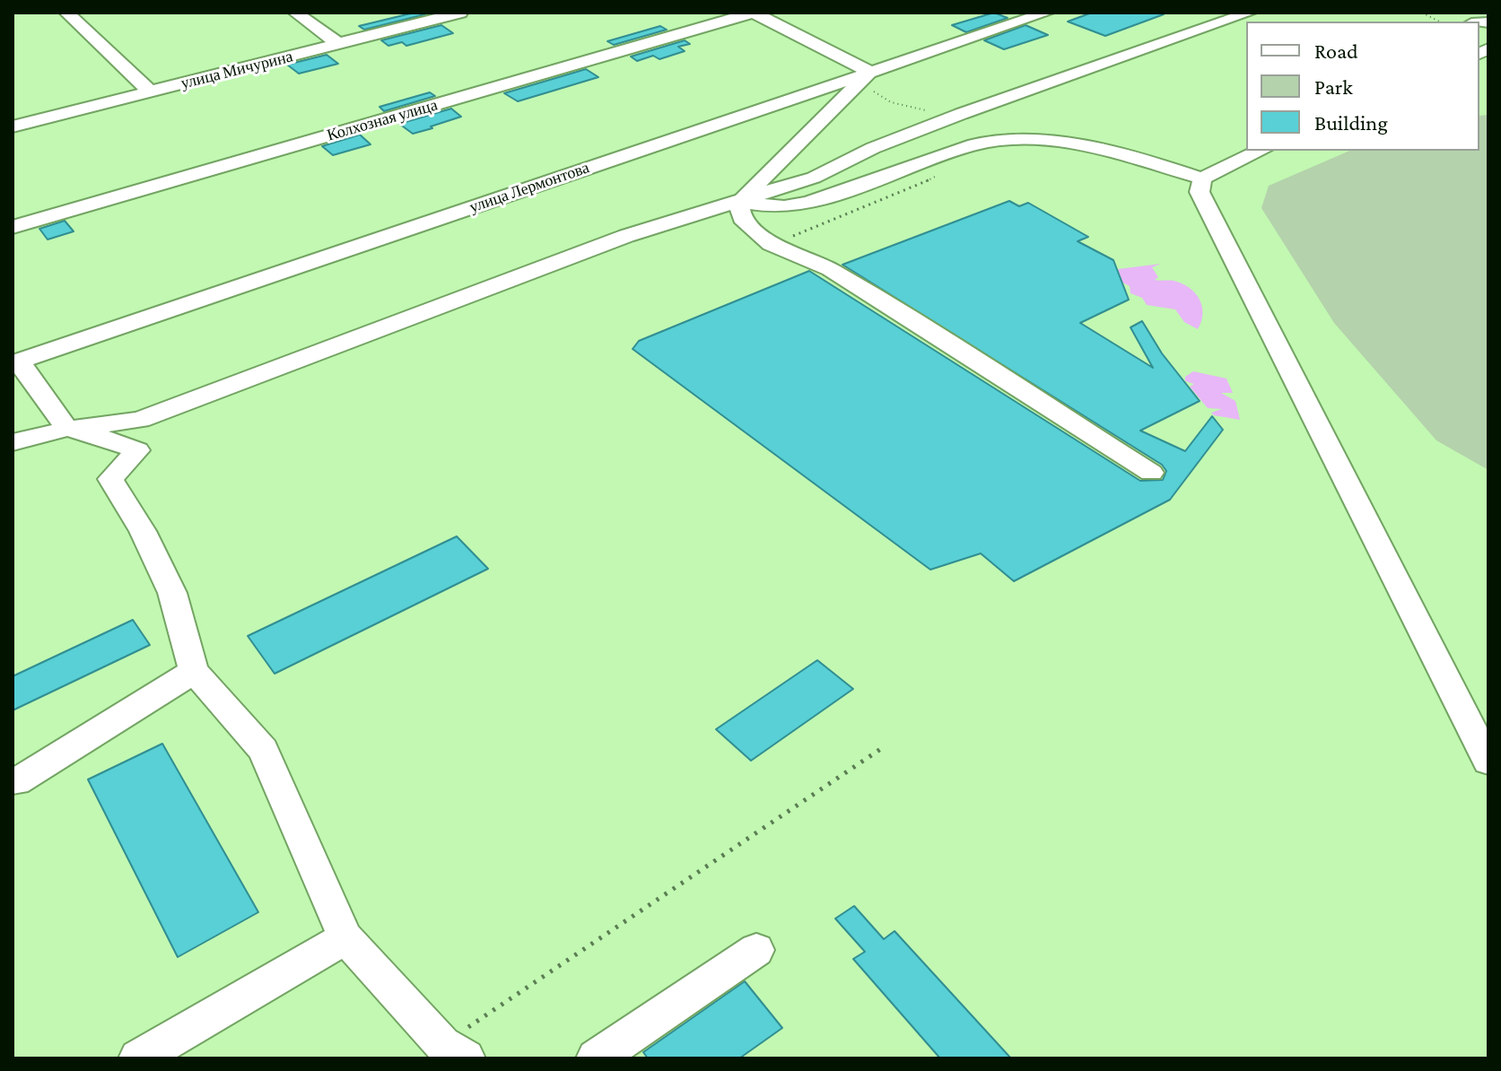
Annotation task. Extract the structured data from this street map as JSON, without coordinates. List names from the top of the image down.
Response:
{
  "streets": {
    "street": ["улица Мичурина", "Колхозная улица", "улица Лермонтова"]
  },
  "legend": ["Road", "Park", "Building"]
}
